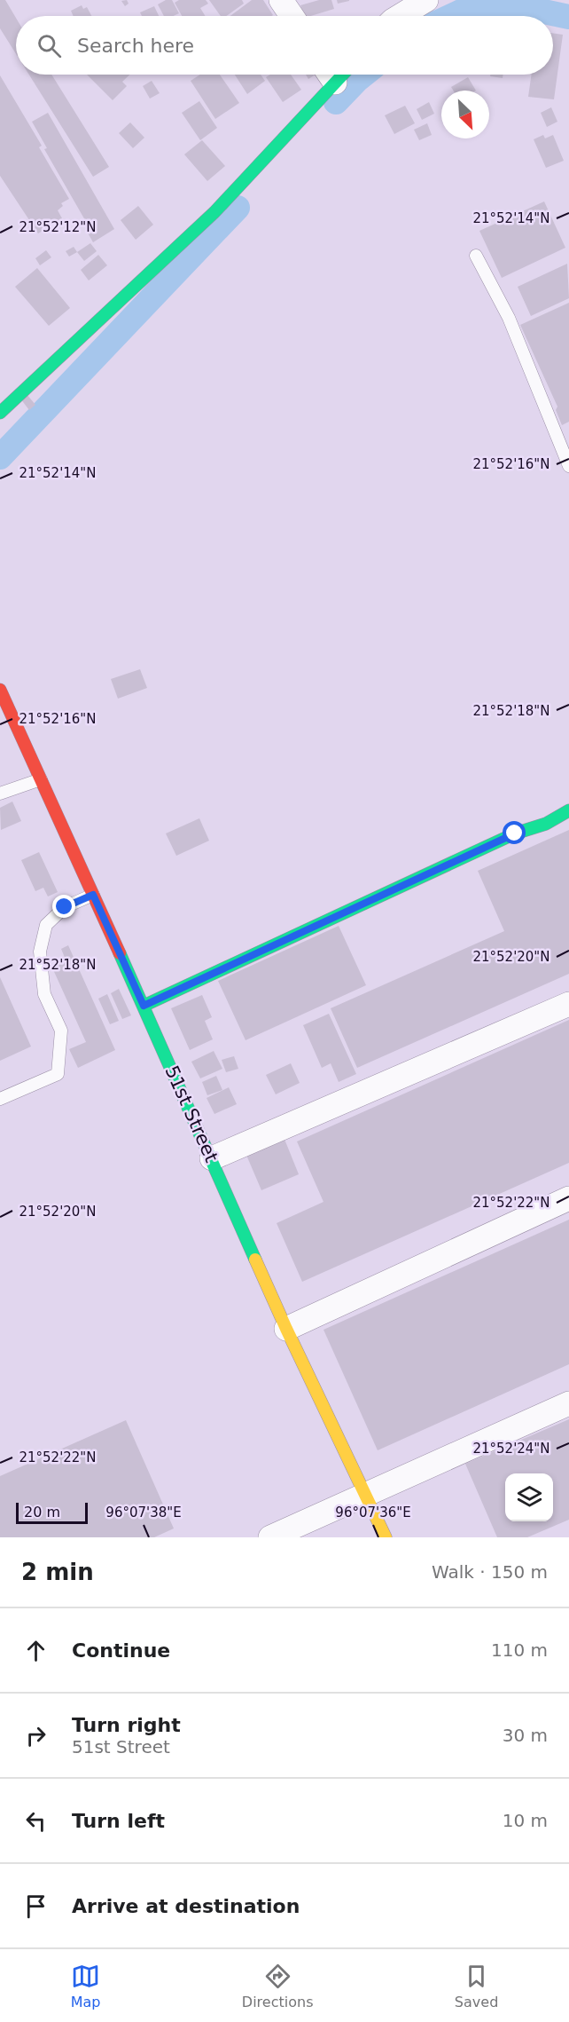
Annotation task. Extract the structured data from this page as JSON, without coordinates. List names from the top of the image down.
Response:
{
  "streets": {
    "street": ["51st Street"]
  },
  "scale_bar": "20 m",
  "north": "bottom right",
  "page": {
    "search": "Search here",
    "scale": "20 m",
    "heading": ["2 min", "Walk · 150 m"],
    "list": [
      ["Continue", "110 m"],
      ["Turn right", "51st Street", "30 m"],
      ["Turn left", "10 m"],
      "Arrive at destination"
    ],
    "nav": ["Map", "Directions", "Saved"]
  },
  "coordinates": [
    "21°52'14\"N",
    "21°52'12\"N",
    "21°52'16\"N",
    "21°52'18\"N",
    "21°52'20\"N",
    "21°52'22\"N",
    "21°52'24\"N",
    "96°07'38\"E",
    "96°07'36\"E"
  ]
}
